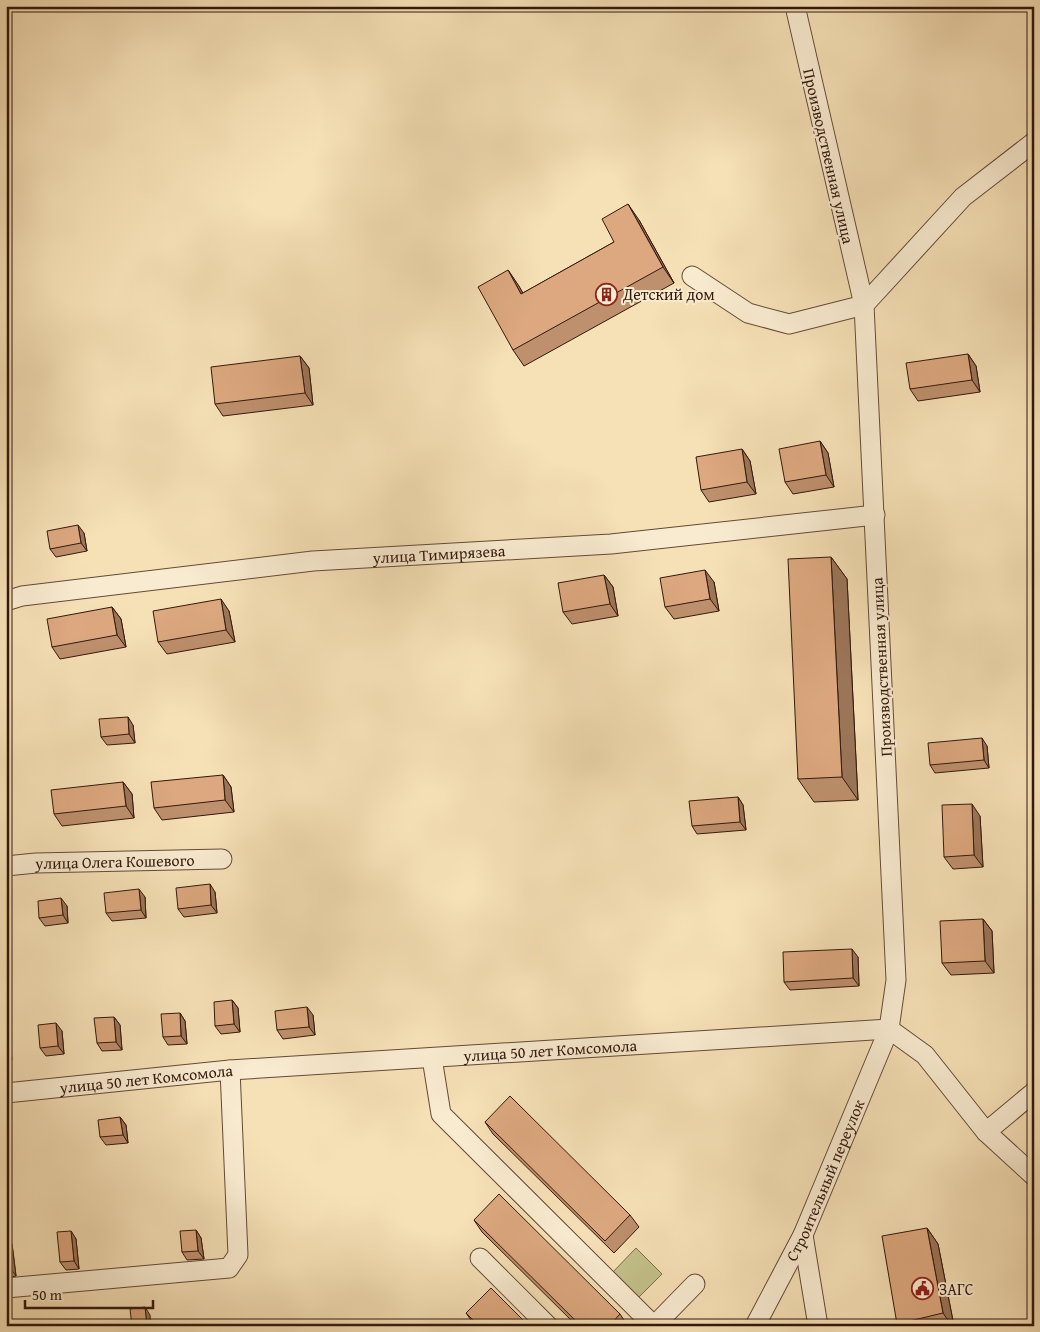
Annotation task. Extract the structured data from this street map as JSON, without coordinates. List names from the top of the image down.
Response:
{
  "streets": {
    "street": [
      "Производственная улица",
      "улица Тимирязева",
      "улица Олега Кошевого",
      "улица 50 лет Комсомола",
      "Строительный переулок"
    ]
  },
  "crossings": [
    ["Производственная улица", "улица Тимирязева"],
    ["Производственная улица", "улица 50 лет Комсомола"],
    ["Производственная улица", "Строительный переулок"],
    ["улица 50 лет Комсомола", "Строительный переулок"]
  ],
  "places": {
    "building": ["Детский дом"],
    "public building": ["ЗАГС"]
  },
  "scale_bar": "50 m"
}
